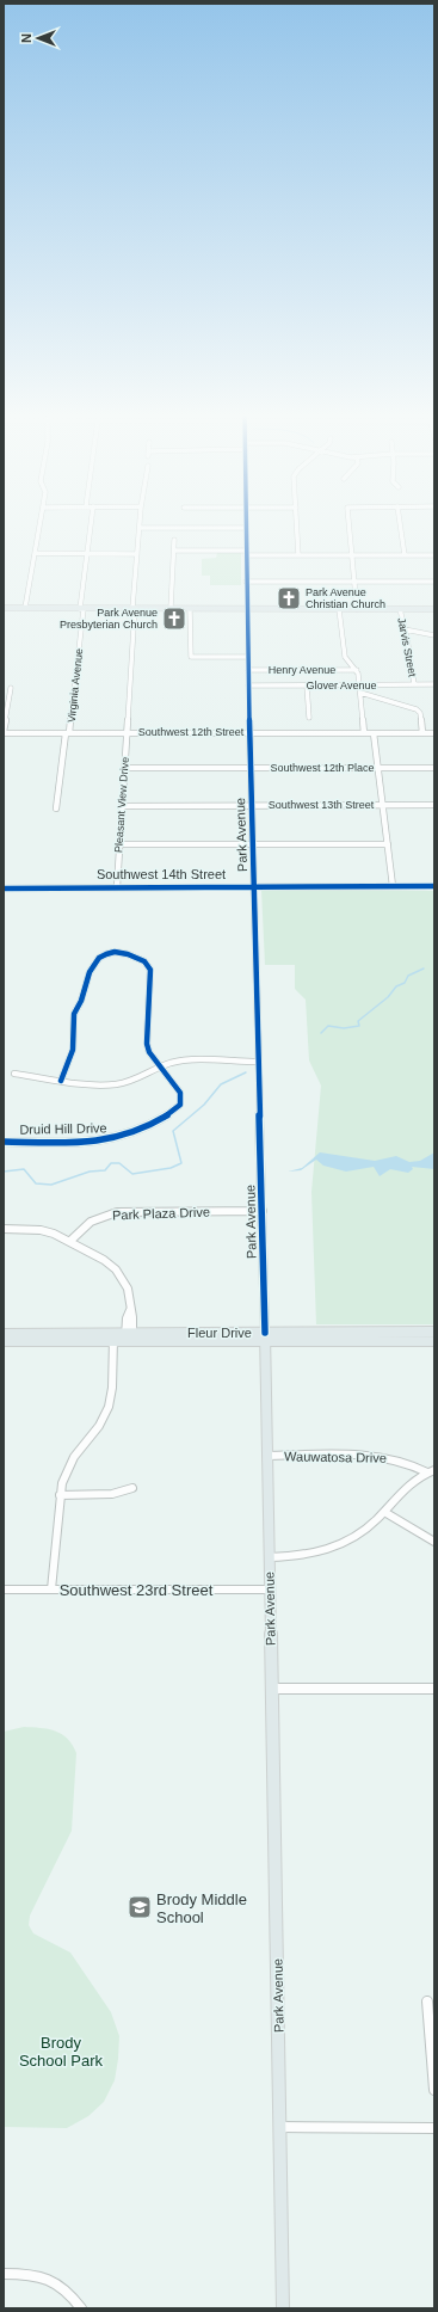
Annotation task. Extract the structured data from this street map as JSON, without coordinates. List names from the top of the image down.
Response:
{
  "streets": {
    "main road": ["Park Avenue", "Fleur Drive"],
    "street": [
      "Jarvis Street",
      "Henry Avenue",
      "Virginia Avenue",
      "Glover Avenue",
      "Southwest 12th Street",
      "Southwest 12th Place",
      "Pleasant View Drive",
      "Southwest 13th Street",
      "Southwest 14th Street",
      "Druid Hill Drive",
      "Park Plaza Drive",
      "Wauwatosa Drive",
      "Southwest 23rd Street"
    ]
  },
  "crossings": [
    ["Jarvis Street", "Glover Avenue"],
    ["Henry Avenue", "Park Avenue"],
    ["Virginia Avenue", "Southwest 12th Street"],
    ["Glover Avenue", "Park Avenue"],
    ["Southwest 12th Street", "Pleasant View Drive"],
    ["Southwest 12th Street", "Park Avenue"],
    ["Southwest 12th Place", "Pleasant View Drive"],
    ["Southwest 12th Place", "Park Avenue"],
    ["Pleasant View Drive", "Southwest 13th Street"],
    ["Pleasant View Drive", "Southwest 14th Street"],
    ["Southwest 13th Street", "Park Avenue"],
    ["Park Avenue", "Southwest 14th Street"],
    ["Park Avenue", "Park Plaza Drive"],
    ["Park Avenue", "Fleur Drive"],
    ["Park Avenue", "Wauwatosa Drive"],
    ["Park Avenue", "Southwest 23rd Street"]
  ],
  "parks": ["Brody School Park"],
  "places": {
    "church": ["Park Avenue Christian Church", "Park Avenue Presbyterian Church"],
    "school or university": ["Brody Middle School"]
  },
  "north": "left"
}
